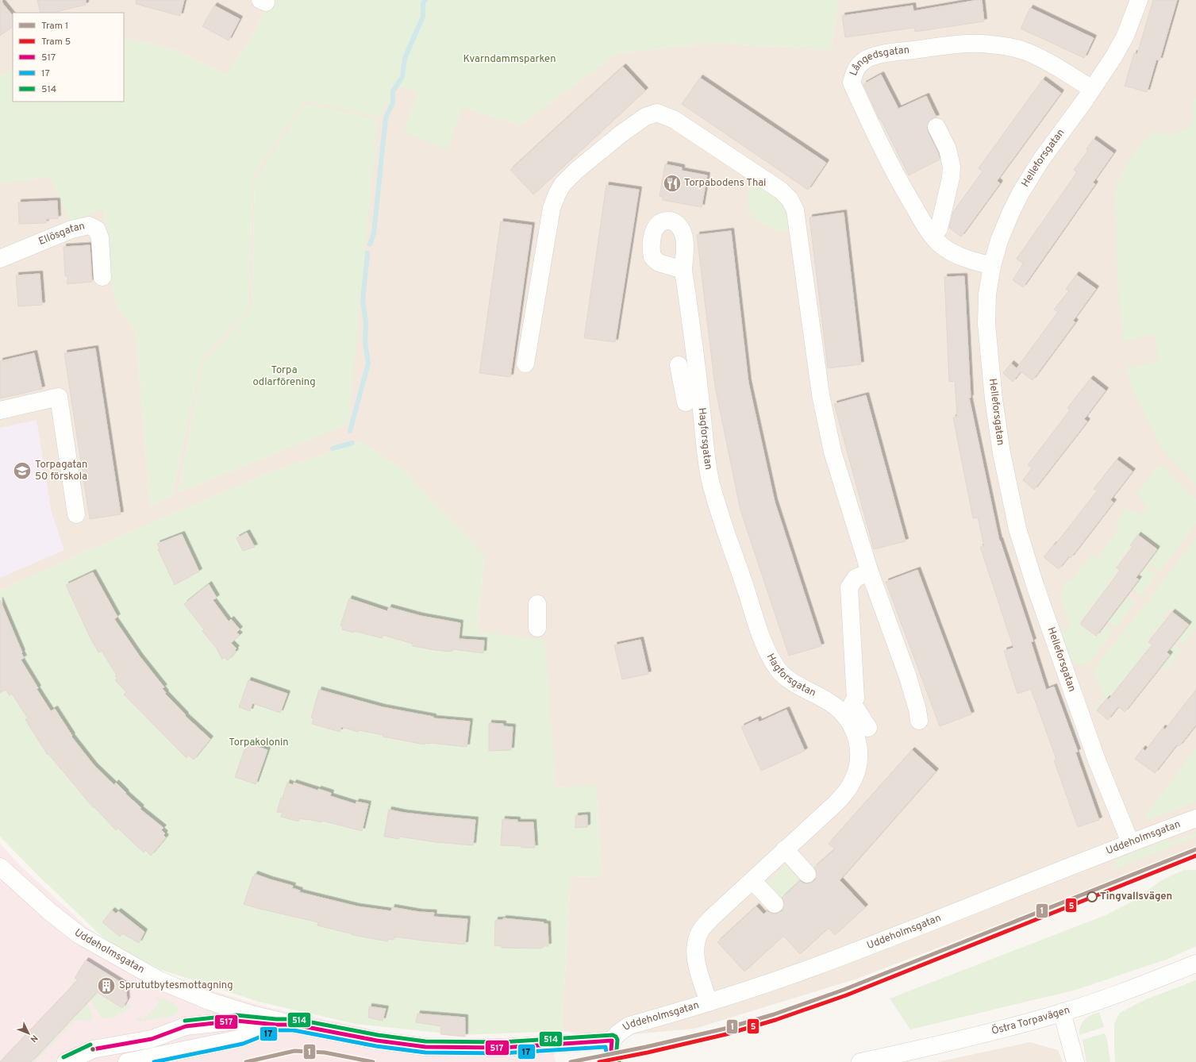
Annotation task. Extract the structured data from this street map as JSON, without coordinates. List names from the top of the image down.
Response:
{
  "streets": {
    "street": [
      "Långedsgatan",
      "Helleforsgatan",
      "Ellösgatan",
      "Hagforsgatan",
      "Uddeholmsgatan",
      "Östra Torpavägen"
    ]
  },
  "crossings": [
    ["Långedsgatan", "Helleforsgatan"],
    ["Helleforsgatan", "Uddeholmsgatan"],
    ["Hagforsgatan", "Uddeholmsgatan"]
  ],
  "parks": ["Kvarndammsparken", "Torpa odlarförening", "Torpakolonin"],
  "places": {
    "restaurant": ["Torpabodens Thai"],
    "school or university": ["Torpagatan 50 förskola"],
    "other": ["Tingvallsvägen"],
    "building": ["Sprututbytesmottagning"]
  },
  "lines": [
    "tram line 1",
    "tram line 5",
    "transit line 514",
    "transit line 517",
    "transit line 17"
  ],
  "legend": [
    "Tram 1",
    "Tram 5",
    "517",
    "17",
    "514"
  ],
  "north": "bottom right"
}
